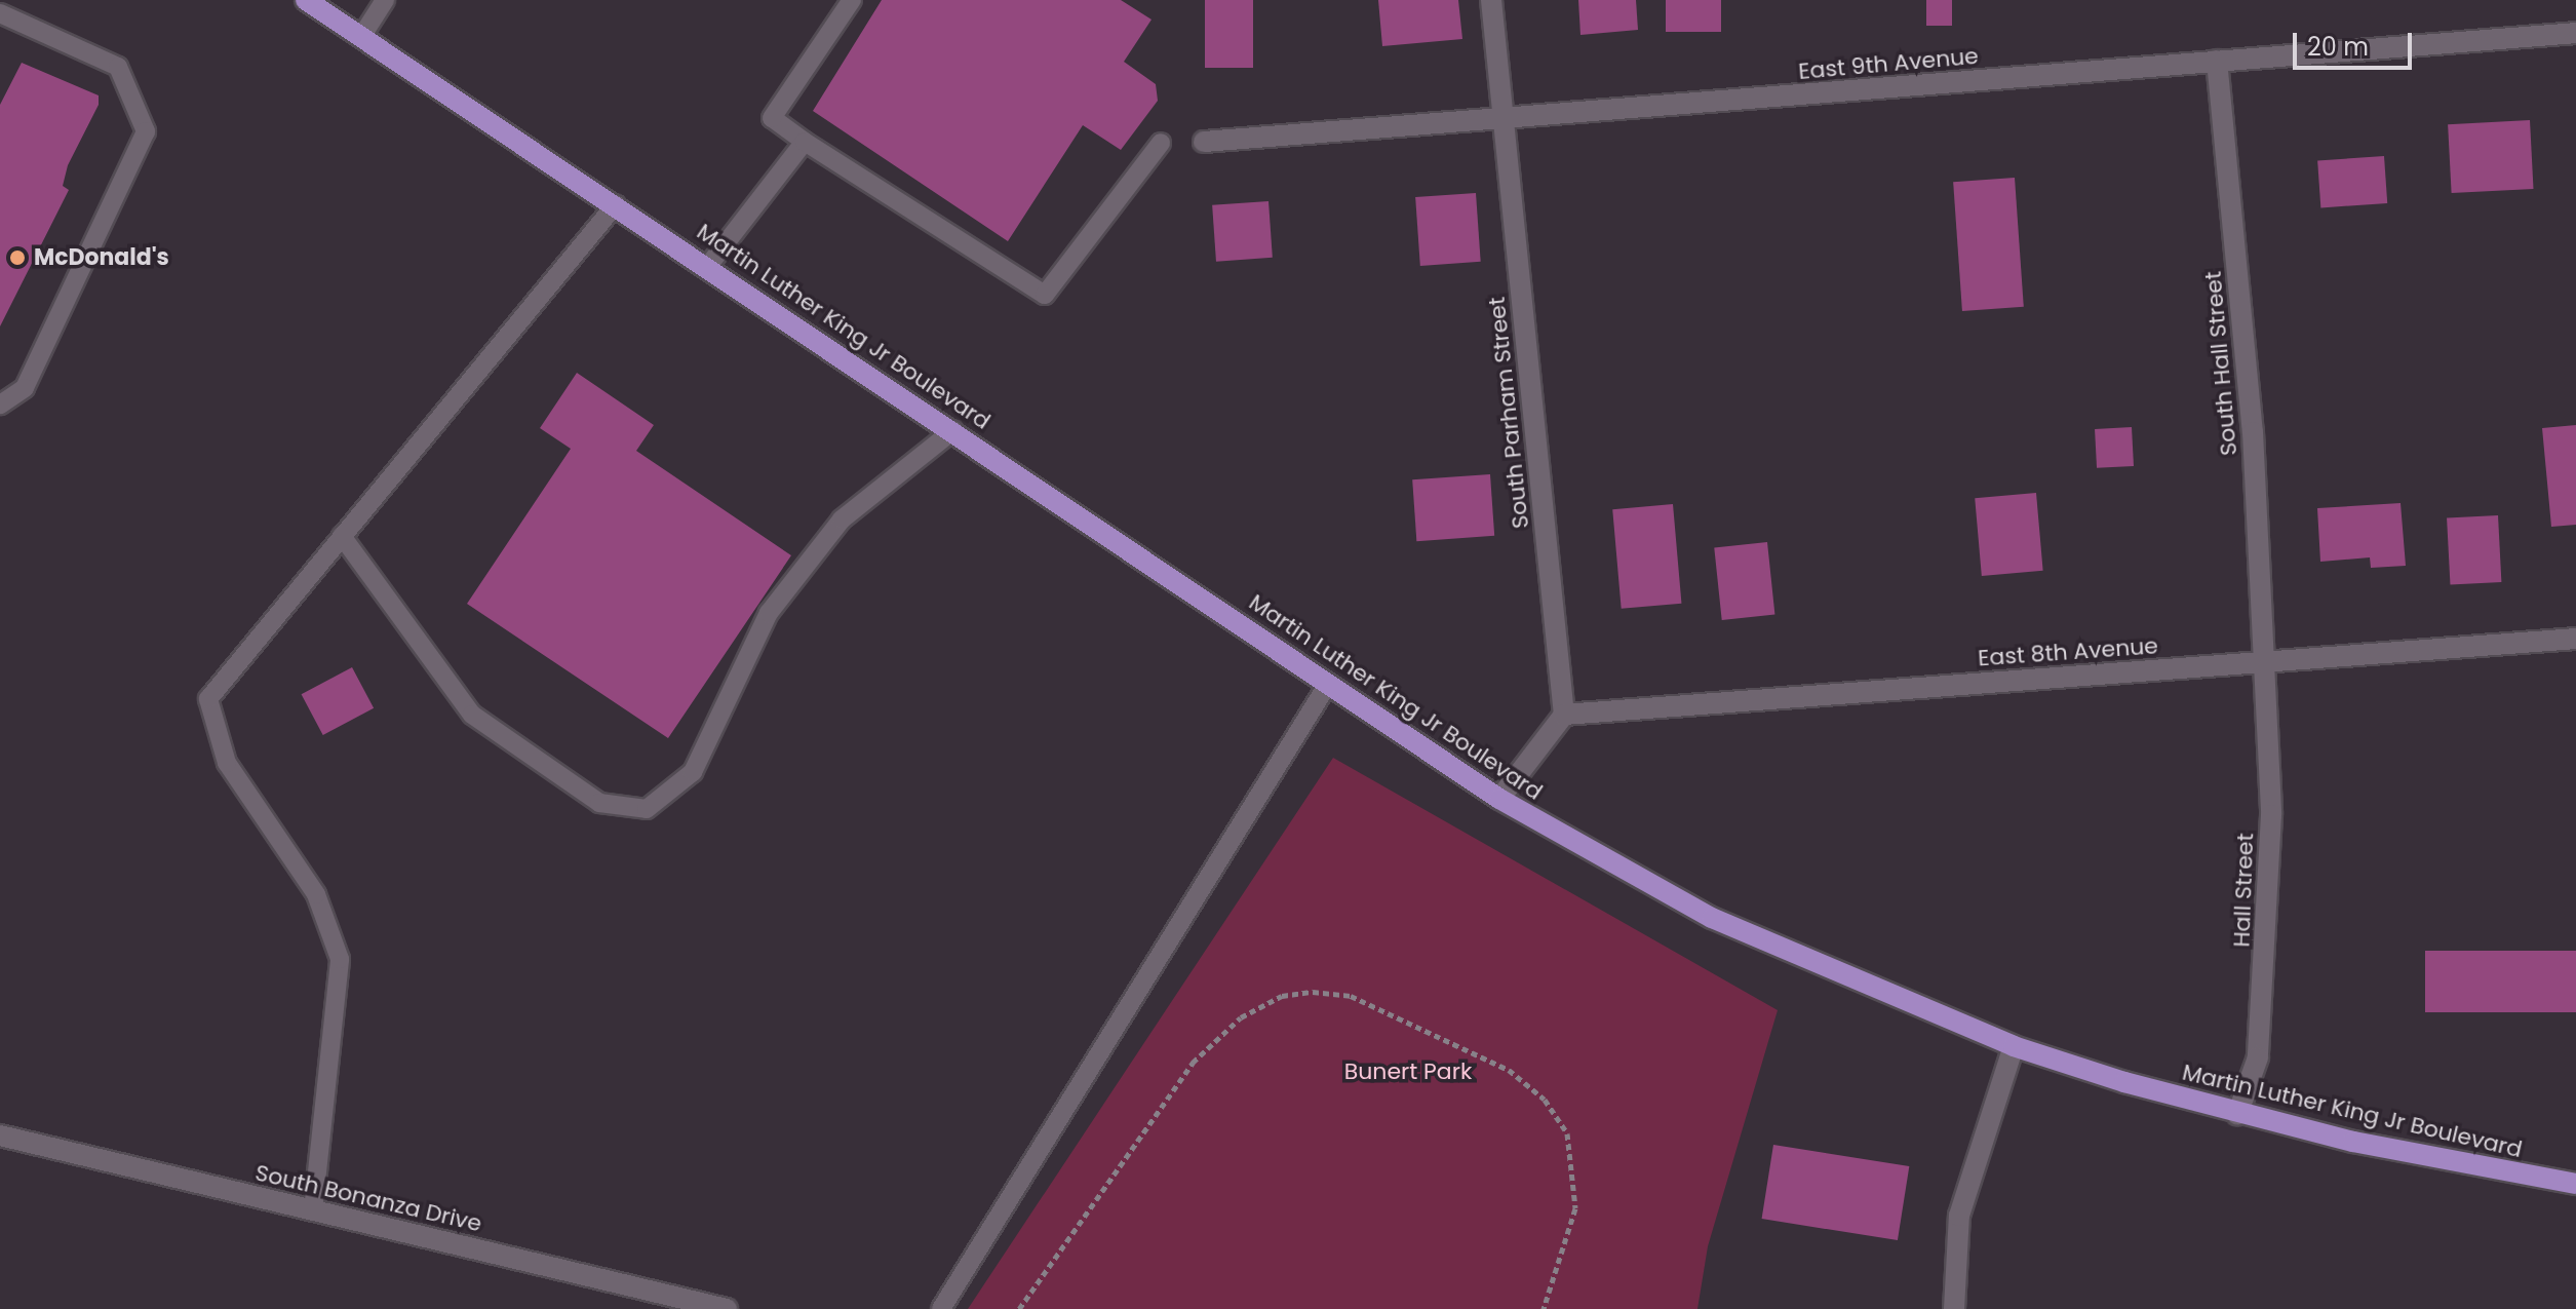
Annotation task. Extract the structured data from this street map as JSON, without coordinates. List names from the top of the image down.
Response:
{
  "streets": {
    "main road": ["Martin Luther King Jr Boulevard"],
    "street": [
      "East 9th Avenue",
      "South Hall Street",
      "South Parham Street",
      "East 8th Avenue",
      "Hall Street",
      "South Bonanza Drive"
    ]
  },
  "crossings": [
    ["East 9th Avenue", "South Hall Street"],
    ["East 9th Avenue", "South Parham Street"],
    ["Martin Luther King Jr Boulevard", "Hall Street"],
    ["South Hall Street", "East 8th Avenue"],
    ["South Hall Street", "Hall Street"],
    ["South Parham Street", "East 8th Avenue"],
    ["East 8th Avenue", "Hall Street"]
  ],
  "parks": ["Bunert Park"],
  "places": ["McDonald's"],
  "scale_bar": "20 m"
}
